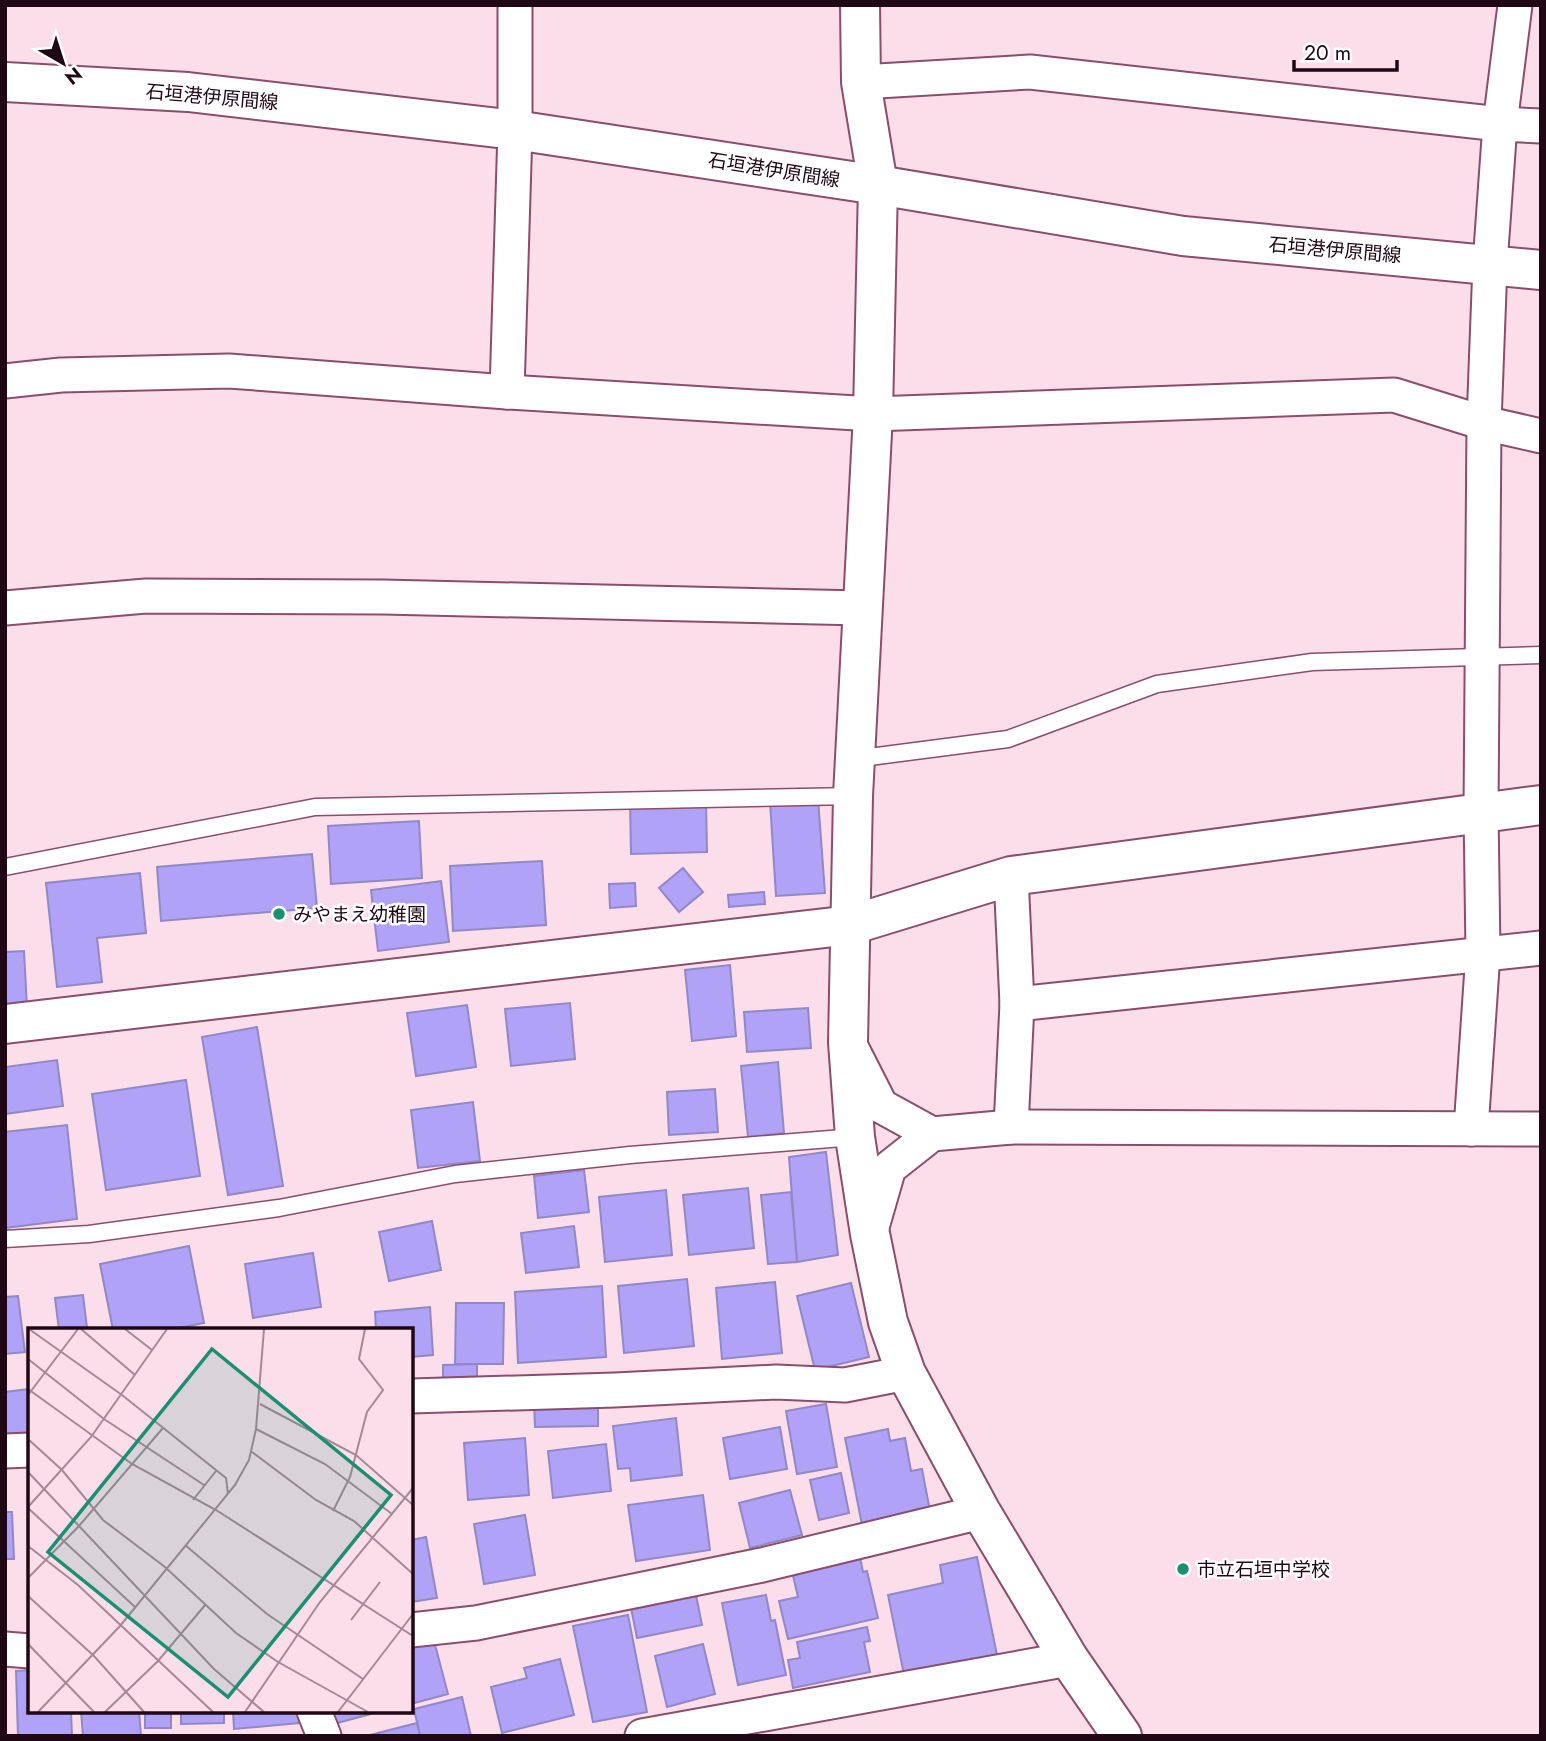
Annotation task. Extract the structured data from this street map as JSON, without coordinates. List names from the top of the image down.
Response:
{
  "streets": {
    "street": ["石垣港伊原間線"]
  },
  "places": ["みやまえ幼稚園", "市立石垣中学校"],
  "scale_bar": "20 m",
  "north": "bottom right"
}
